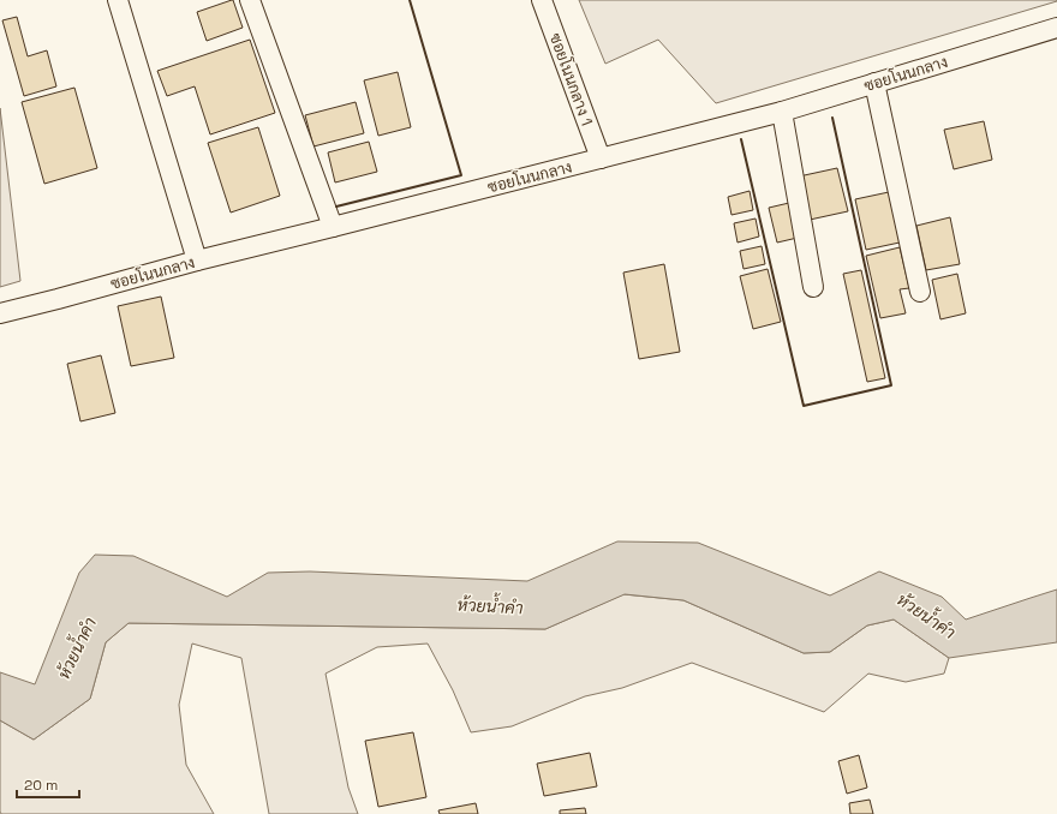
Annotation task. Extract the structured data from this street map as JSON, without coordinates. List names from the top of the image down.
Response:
{
  "streets": {
    "street": ["ซอยโนนกลาง", "ซอยโนนกลาง 1"]
  },
  "crossings": [
    ["ซอยโนนกลาง", "ซอยโนนกลาง 1"]
  ],
  "water": ["ห้วยน้ำคำ"],
  "scale_bar": "20 m"
}
